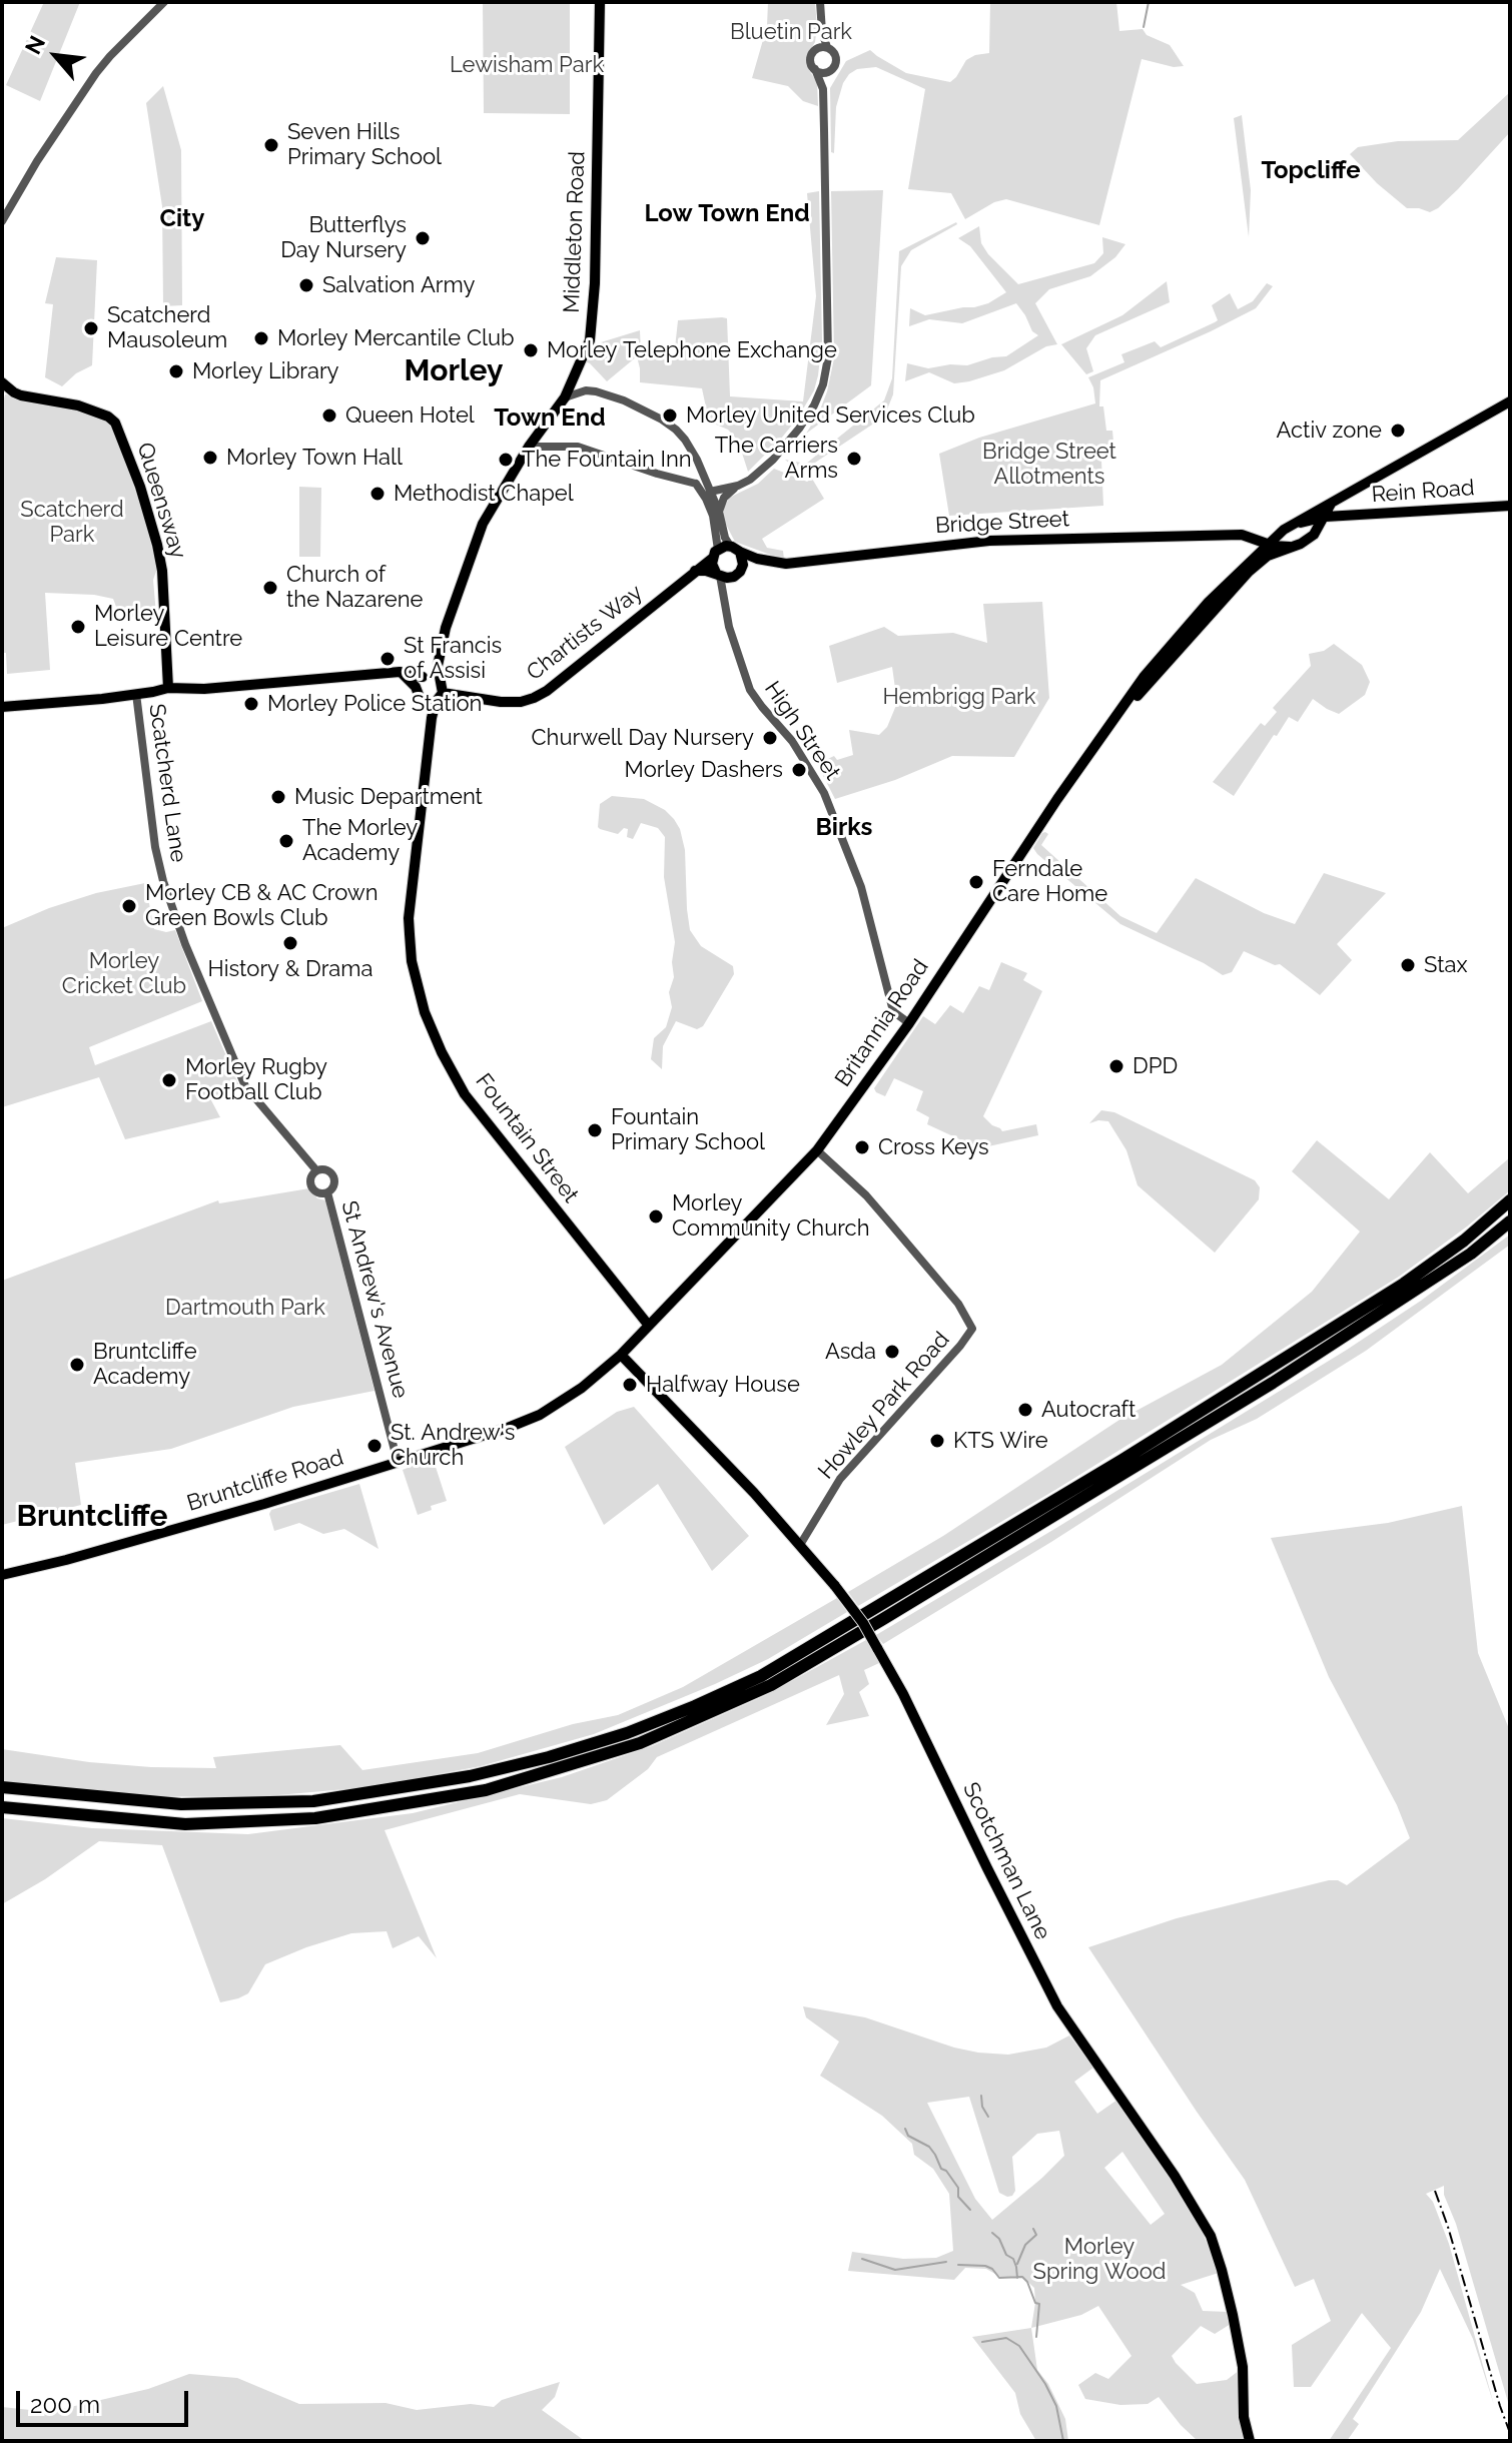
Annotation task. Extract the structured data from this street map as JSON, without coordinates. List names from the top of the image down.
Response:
{
  "streets": {
    "main road": [
      "Middleton Road",
      "Rein Road",
      "Queensway",
      "Bridge Street",
      "Chartists Way",
      "Britannia Road",
      "Fountain Street",
      "Bruntcliffe Road",
      "Scotchman Lane"
    ],
    "street": [
      "High Street",
      "Scatcherd Lane",
      "St Andrew's Avenue",
      "Howley Park Road"
    ]
  },
  "crossings": [
    ["Rein Road", "Britannia Road"],
    ["Bridge Street", "Chartists Way"],
    ["Bridge Street", "Britannia Road"],
    ["Chartists Way", "Fountain Street"],
    ["High Street", "Britannia Road"],
    ["Scatcherd Lane", "St Andrew's Avenue"],
    ["Britannia Road", "Fountain Street"],
    ["Britannia Road", "Howley Park Road"],
    ["Britannia Road", "Bruntcliffe Road"],
    ["Fountain Street", "Bruntcliffe Road"],
    ["St Andrew's Avenue", "Bruntcliffe Road"],
    ["Howley Park Road", "Scotchman Lane"],
    ["Bruntcliffe Road", "Scotchman Lane"]
  ],
  "districts": [
    "Topcliffe",
    "Low Town End",
    "City",
    "Morley",
    "Town End",
    "Birks",
    "Bruntcliffe"
  ],
  "parks": [
    "Bluetin Park",
    "Lewisham Park",
    "Bridge Street Allotments",
    "Scatcherd Park",
    "Hembrigg Park",
    "Morley Cricket Club",
    "Dartmouth Park",
    "Morley Spring Wood"
  ],
  "places": [
    "Seven Hills Primary School",
    "Butterflys Day Nursery",
    "Salvation Army",
    "Scatcherd Mausoleum",
    "Morley Mercantile Club",
    "Morley Telephone Exchange",
    "Morley Library",
    "Queen Hotel",
    "Morley United Services Club",
    "Activ zone",
    "Morley Town Hall",
    "The Carriers Arms",
    "The Fountain Inn",
    "Methodist Chapel",
    "Church of the Nazarene",
    "Morley Leisure Centre",
    "St Francis of Assisi",
    "Morley Police Station",
    "Churwell Day Nursery",
    "Morley Dashers",
    "Music Department",
    "The Morley Academy",
    "Ferndale Care Home",
    "Morley CB & AC Crown Green Bowls Club",
    "History & Drama",
    "Stax",
    "DPD",
    "Morley Rugby Football Club",
    "Fountain Primary School",
    "Cross Keys",
    "Morley Community Church",
    "Asda",
    "Bruntcliffe Academy",
    "Halfway House",
    "Autocraft",
    "KTS Wire",
    "St. Andrew's Church"
  ],
  "scale_bar": "200 m",
  "north": "top left"
}
